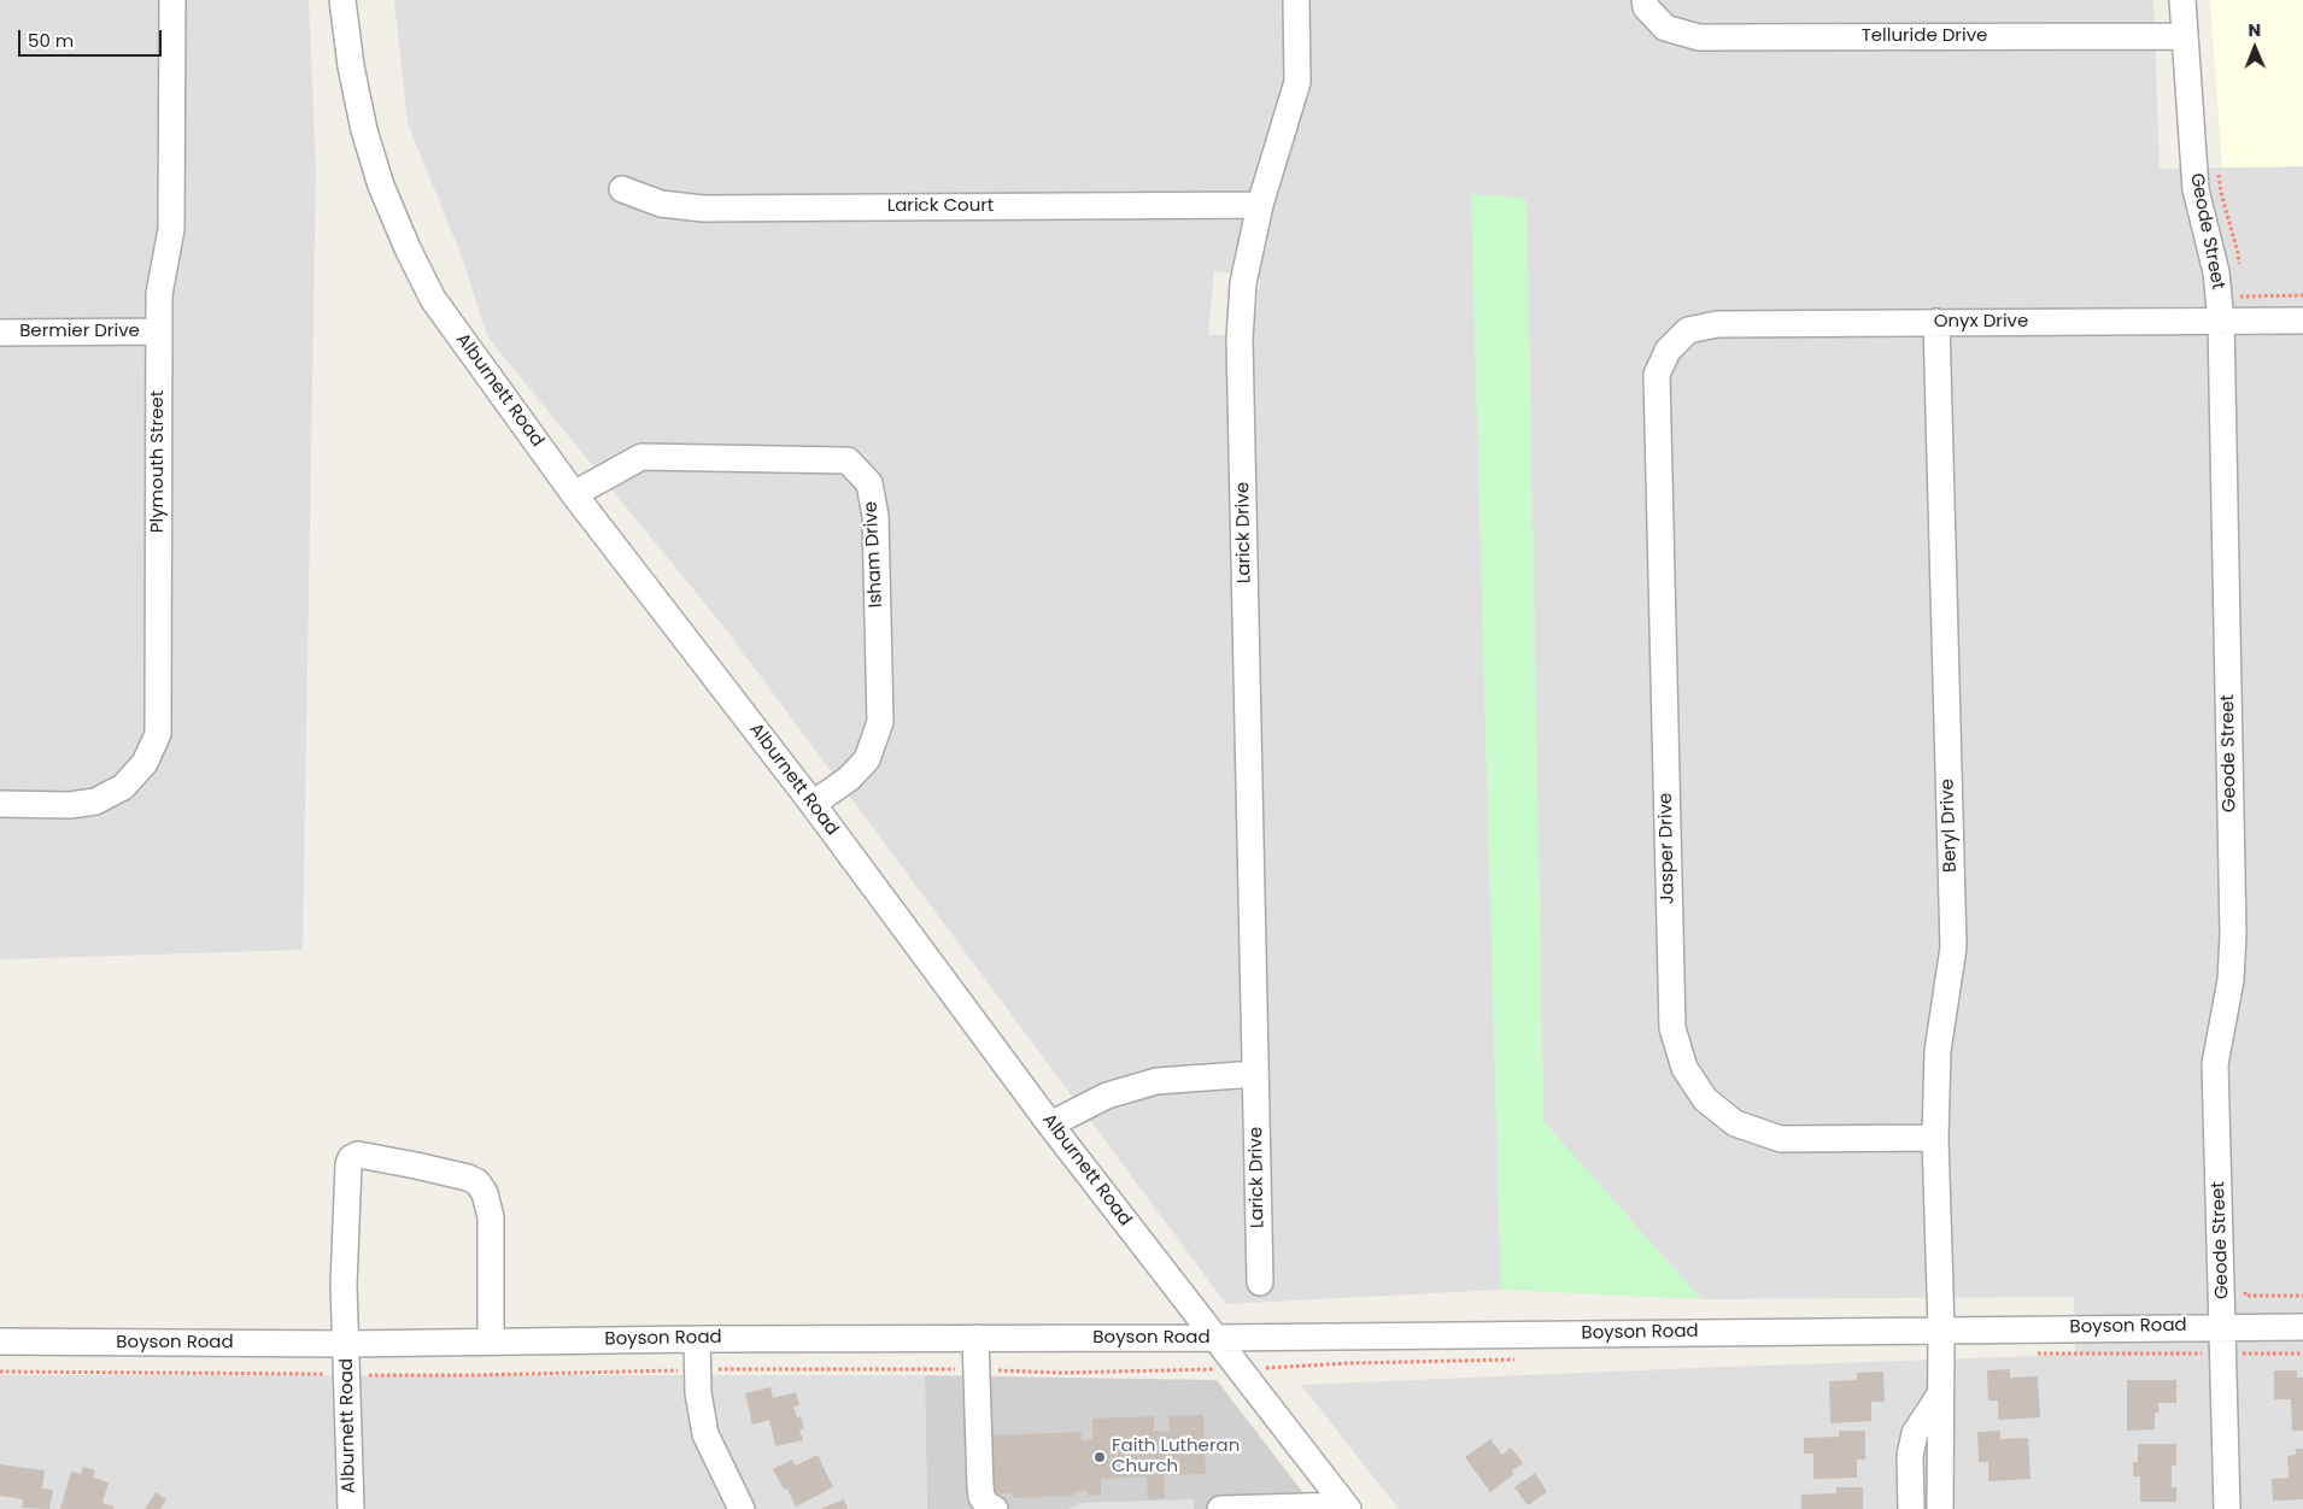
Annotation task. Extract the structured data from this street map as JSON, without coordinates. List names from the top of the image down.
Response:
{
  "streets": {
    "street": [
      "Telluride Drive",
      "Larick Court",
      "Geode Street",
      "Onyx Drive",
      "Bermier Drive",
      "Alburnett Road",
      "Plymouth Street",
      "Larick Drive",
      "Isham Drive",
      "Beryl Drive",
      "Jasper Drive",
      "Boyson Road"
    ]
  },
  "crossings": [
    ["Telluride Drive", "Geode Street"],
    ["Larick Court", "Larick Drive"],
    ["Geode Street", "Onyx Drive"],
    ["Geode Street", "Boyson Road"],
    ["Onyx Drive", "Beryl Drive"],
    ["Onyx Drive", "Jasper Drive"],
    ["Bermier Drive", "Plymouth Street"],
    ["Alburnett Road", "Isham Drive"],
    ["Alburnett Road", "Boyson Road"],
    ["Beryl Drive", "Jasper Drive"],
    ["Beryl Drive", "Boyson Road"]
  ],
  "places": ["Faith Lutheran Church"],
  "scale_bar": "50 m",
  "north": "top"
}
